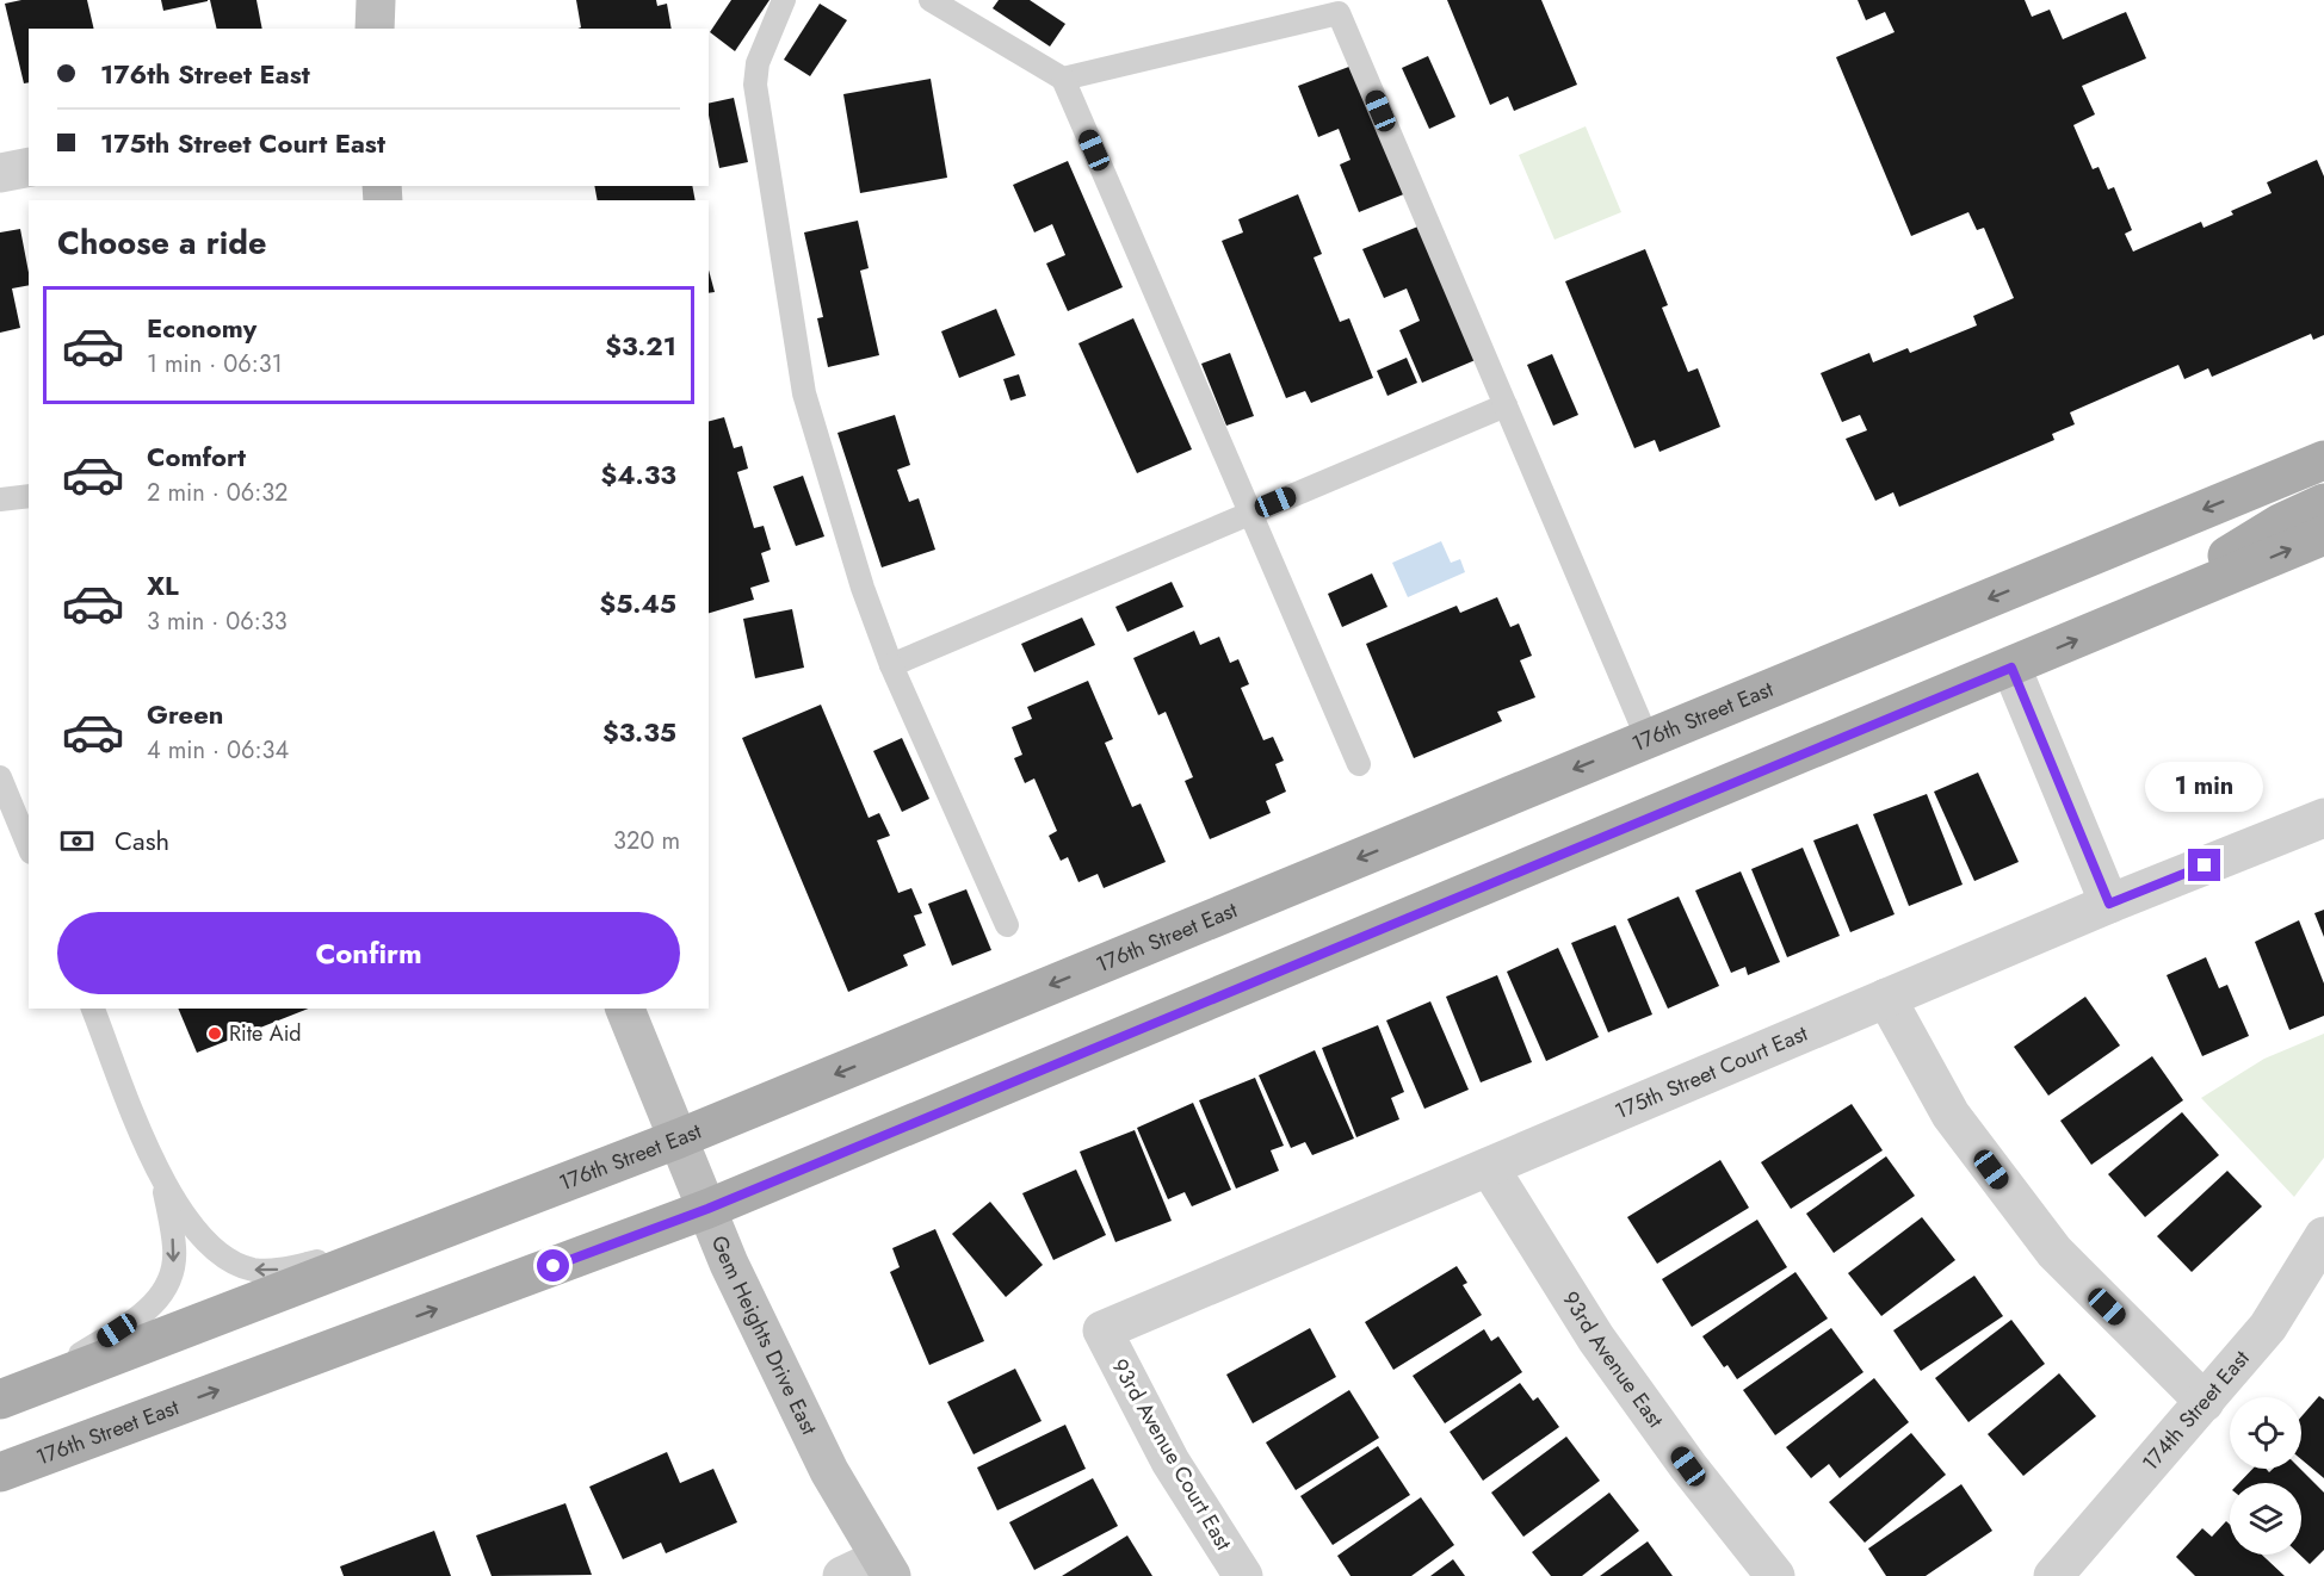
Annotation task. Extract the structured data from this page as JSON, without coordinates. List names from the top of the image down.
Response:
{
  "streets": {
    "main road": ["176th Street East"],
    "street": [
      "175th Street Court East",
      "Gem Heights Drive East",
      "93rd Avenue East",
      "174th Street East",
      "93rd Avenue Court East"
    ]
  },
  "crossings": [
    ["176th Street East", "Gem Heights Drive East"],
    ["175th Street Court East", "93rd Avenue East"],
    ["175th Street Court East", "93rd Avenue Court East"]
  ],
  "places": ["Rite Aid"],
  "page": {
    "banner": ["176th Street East", "175th Street Court East"],
    "heading": "Choose a ride",
    "list": [
      {
        "name": "Economy",
        "note": "1 min · 06:31",
        "value": "$3.21"
      },
      {
        "name": "Comfort",
        "note": "2 min · 06:32",
        "value": "$4.33"
      },
      {
        "name": "XL",
        "note": "3 min · 06:33",
        "value": "$5.45"
      },
      {
        "name": "Green",
        "note": "4 min · 06:34",
        "value": "$3.35"
      }
    ],
    "bubble": "1 min",
    "pay": ["Cash", "320 m"],
    "buttons": "Confirm"
  }
}
